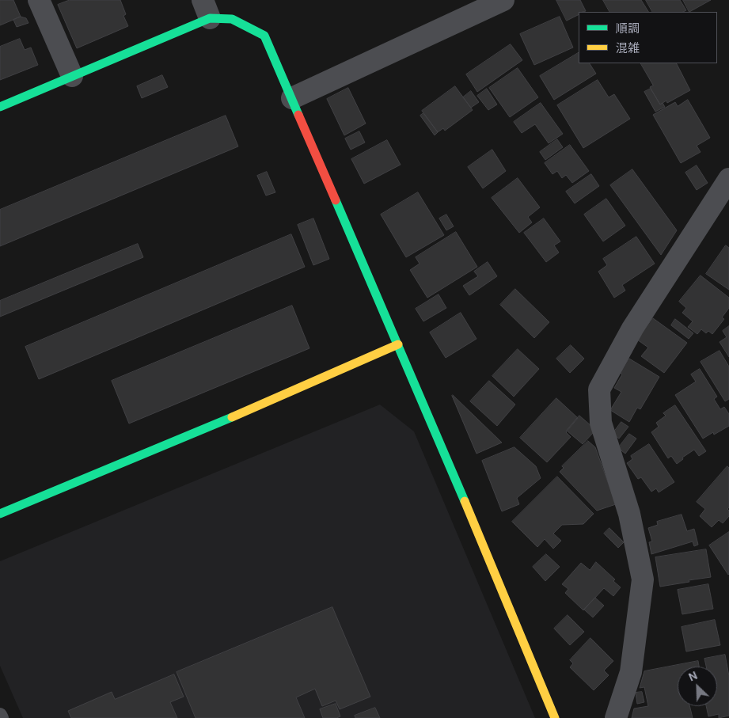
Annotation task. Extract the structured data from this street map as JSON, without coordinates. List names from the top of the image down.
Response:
{
  "legend": ["順調", "混雑"],
  "north": "top left"
}
